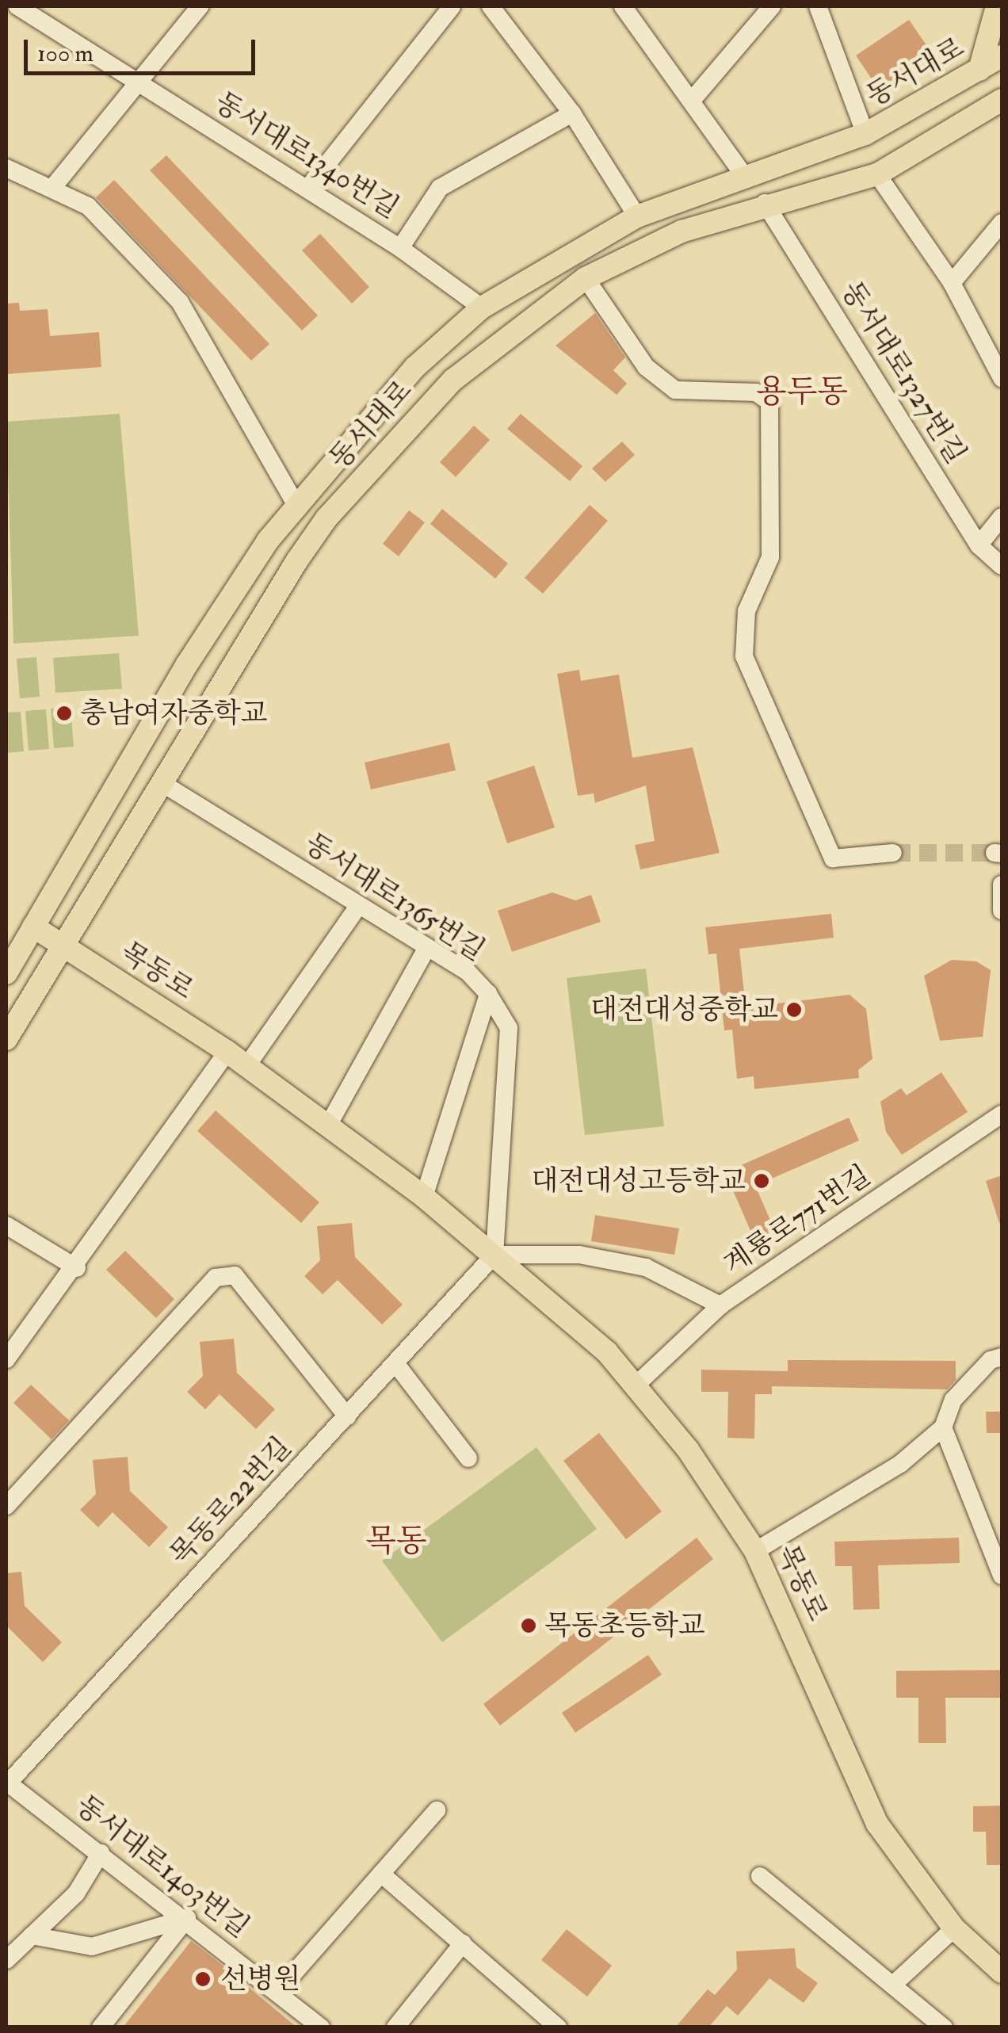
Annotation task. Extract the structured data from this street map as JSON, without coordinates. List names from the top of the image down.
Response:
{
  "streets": {
    "main road": ["동서대로", "목동로"],
    "street": [
      "동서대로1340번길",
      "동서대로1327번길",
      "동서대로1365번길",
      "계룡로771번길",
      "목동로22번길",
      "동서대로1403번길"
    ]
  },
  "crossings": [
    ["동서대로", "동서대로1340번길"],
    ["동서대로", "동서대로1327번길"],
    ["동서대로", "동서대로1365번길"],
    ["동서대로", "목동로"],
    ["동서대로1365번길", "목동로"],
    ["동서대로1365번길", "목동로22번길"],
    ["목동로", "계룡로771번길"],
    ["목동로", "목동로22번길"],
    ["목동로22번길", "동서대로1403번길"]
  ],
  "districts": ["용두동", "목동"],
  "places": [
    "충남여자중학교",
    "대전대성중학교",
    "대전대성고등학교",
    "목동초등학교",
    "선병원"
  ],
  "scale_bar": "100 m"
}
